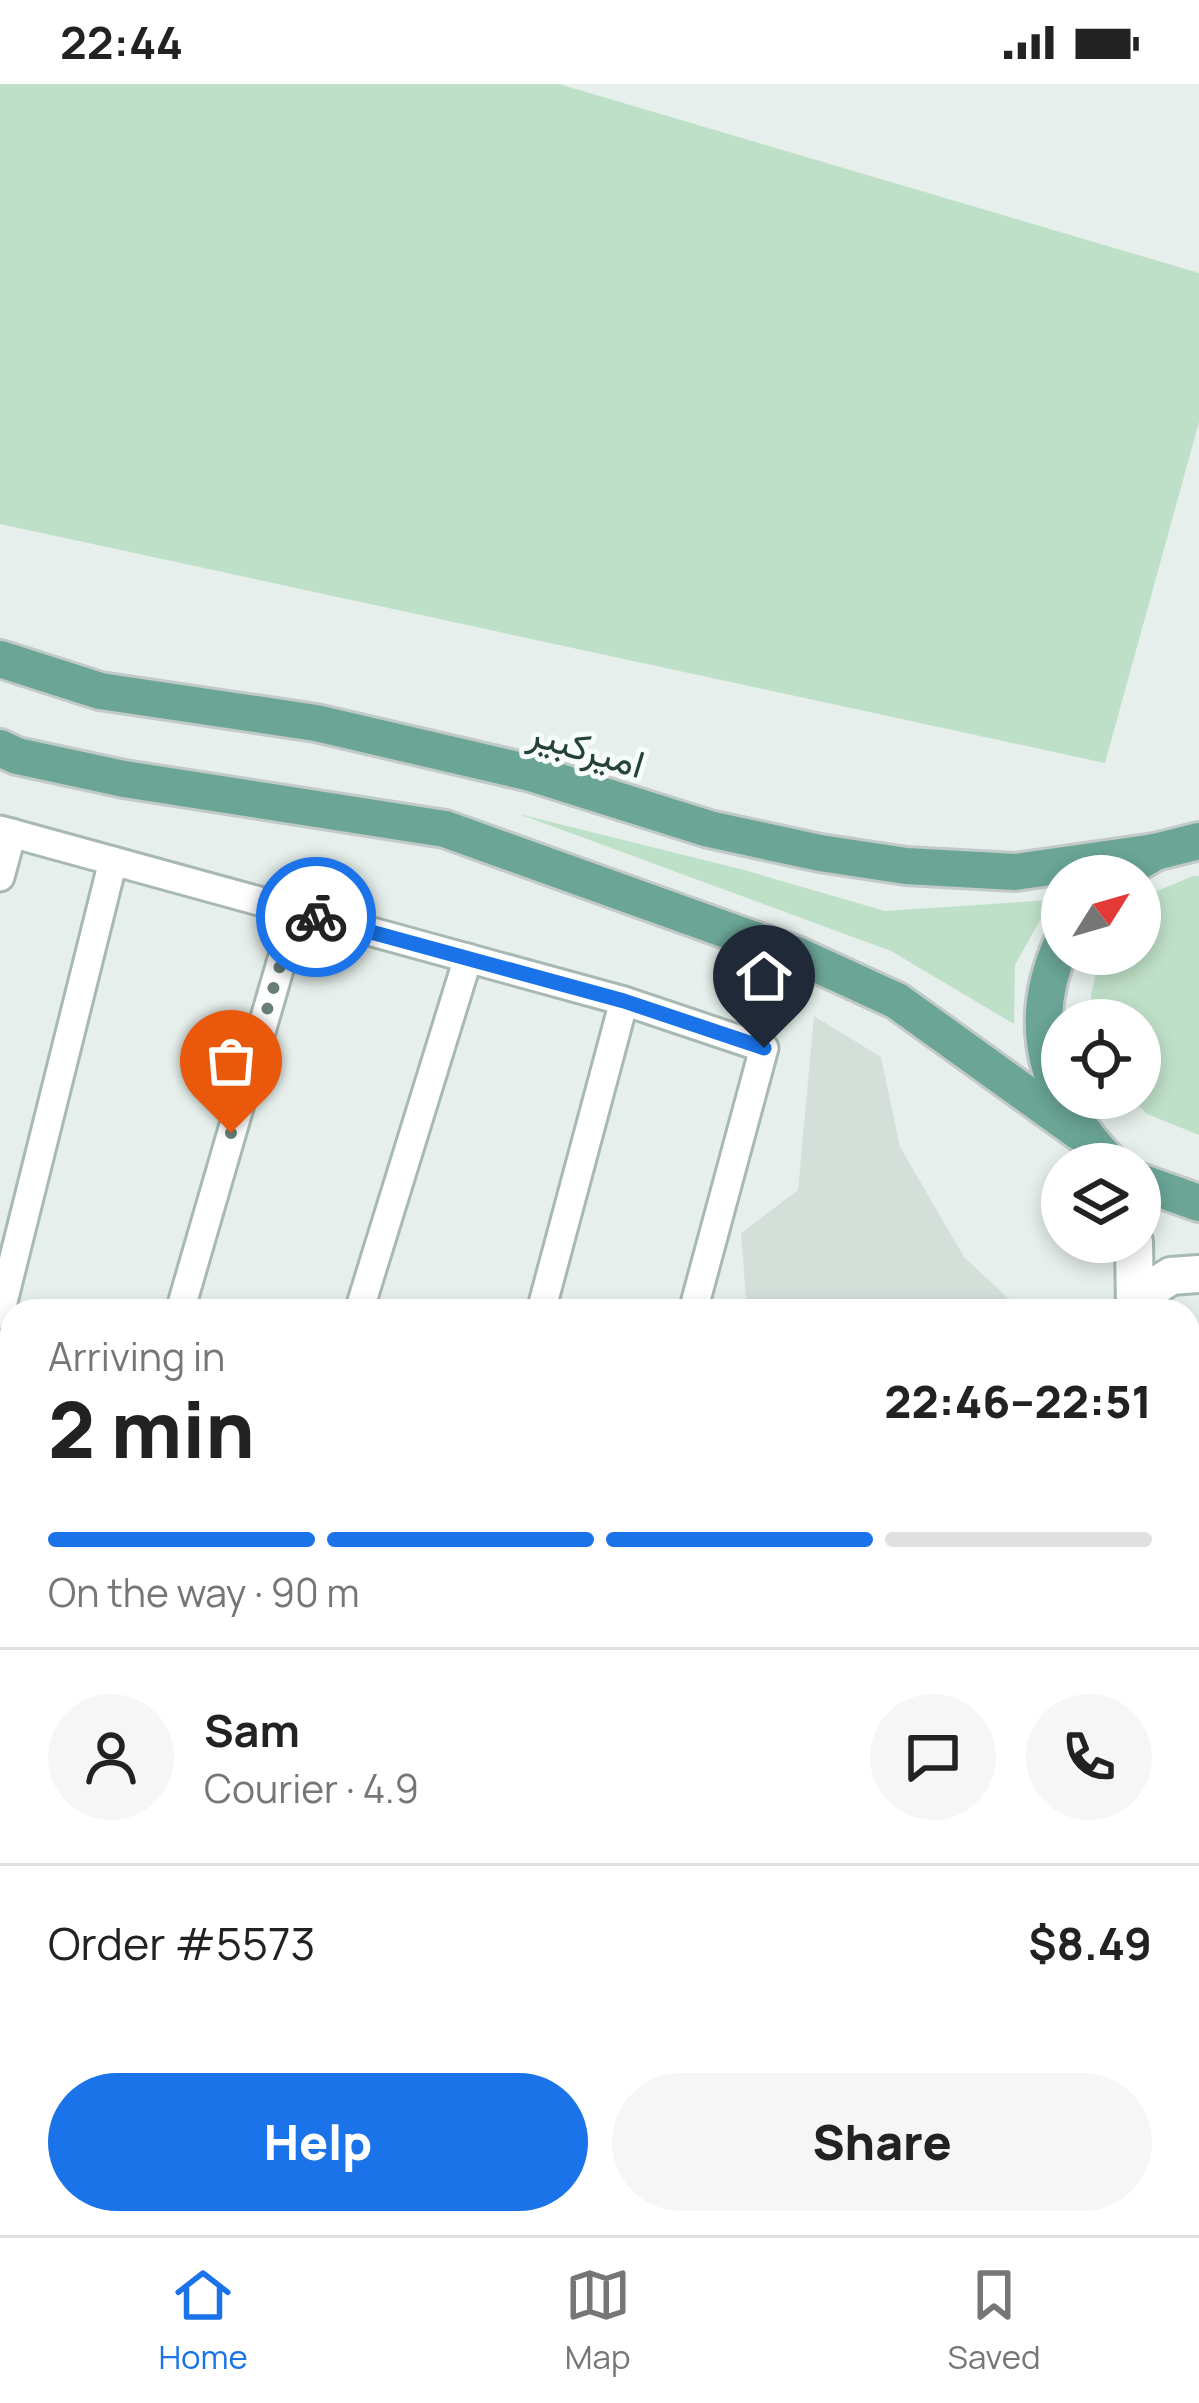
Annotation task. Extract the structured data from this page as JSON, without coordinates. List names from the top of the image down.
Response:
{
  "streets": {
    "main road": ["امیرکبیر"]
  },
  "north": "top right",
  "page": {
    "status": "22:44",
    "heading": ["2 min", "Arriving in", "22:46–22:51"],
    "panel": [
      "Sam",
      "Courier · 4.9",
      "Order #5573",
      "$8.49"
    ],
    "bar": "On the way · 90 m",
    "buttons": ["Help", "Share"],
    "tabs": ["Home", "Map", "Saved"]
  }
}
